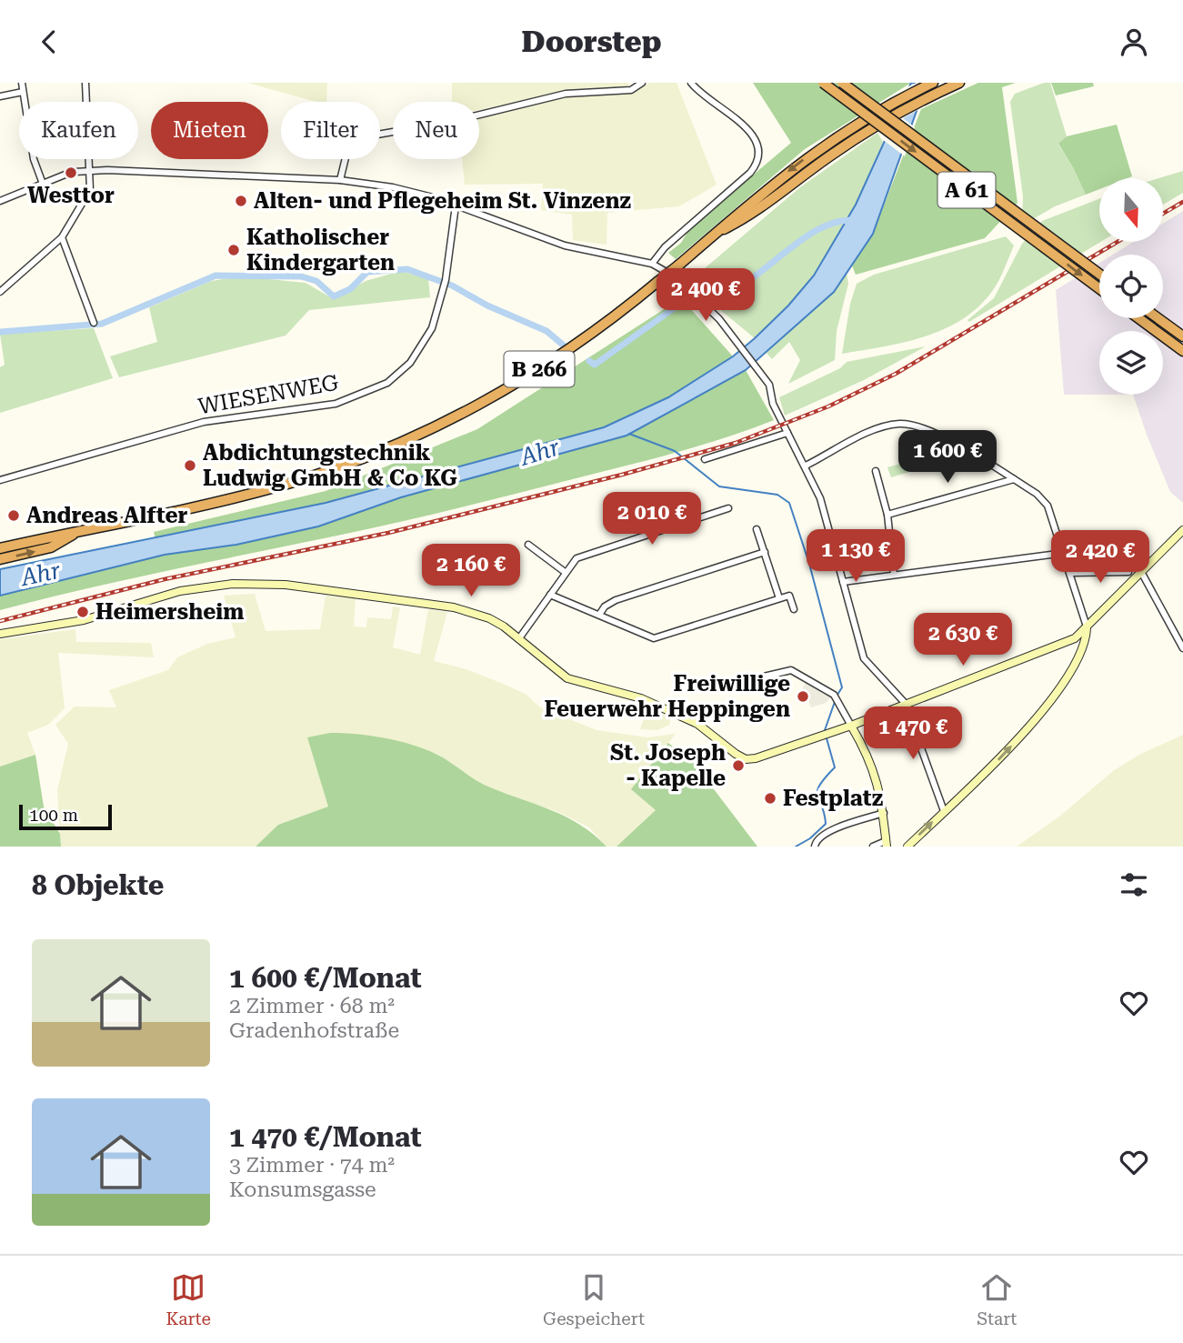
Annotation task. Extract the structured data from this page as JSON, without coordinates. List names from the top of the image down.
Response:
{
  "streets": {
    "highway": ["A 61", "B 266"],
    "street": ["WIESENWEG"]
  },
  "water": ["Ahr"],
  "places": [
    "Westtor",
    "Alten- und Pflegeheim St. Vinzenz",
    "Katholischer Kindergarten",
    "Abdichtungstechnik Ludwig GmbH & Co KG",
    "Andreas Alfter",
    "Heimersheim",
    "Freiwillige Feuerwehr Heppingen",
    "St. Joseph - Kapelle",
    "Festplatz"
  ],
  "scale_bar": "100 m",
  "north": "bottom",
  "page": {
    "header": "Doorstep",
    "chip": [
      "Kaufen",
      "Mieten",
      "Filter",
      "Neu"
    ],
    "price": [
      "2 400 €",
      "1 600 €",
      "2 010 €",
      "1 130 €",
      "2 420 €",
      "2 160 €",
      "2 630 €",
      "1 470 €"
    ],
    "scale": "100 m",
    "heading": "8 Objekte",
    "list": [
      {
        "name": "1 600 €/Monat",
        "note": "2 Zimmer · 68 m² · Gradenhofstraße"
      },
      {
        "name": "1 470 €/Monat",
        "note": "3 Zimmer · 74 m² · Konsumsgasse"
      }
    ],
    "tabs": ["Karte", "Gespeichert", "Start"]
  }
}
